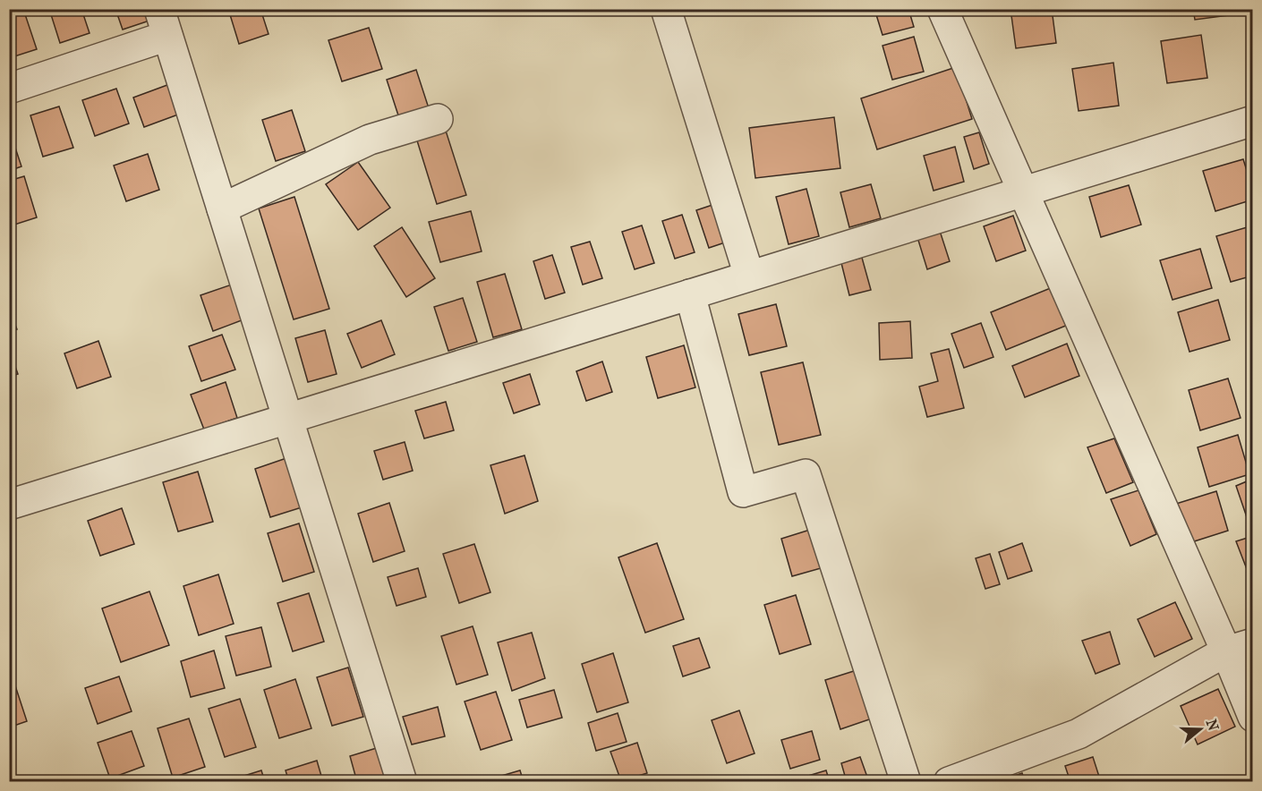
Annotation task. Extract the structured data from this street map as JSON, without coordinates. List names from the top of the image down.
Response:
{
  "north": "right"
}
